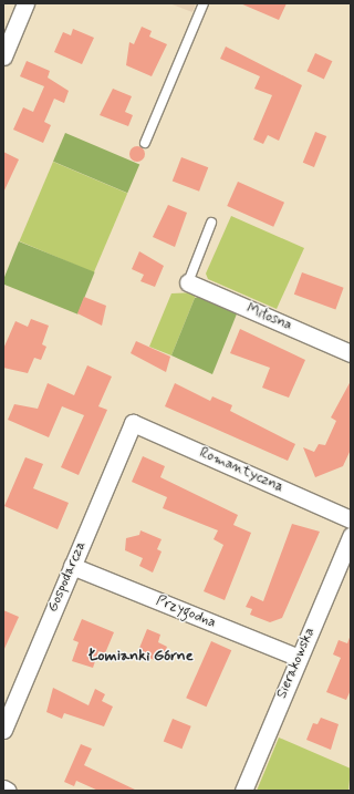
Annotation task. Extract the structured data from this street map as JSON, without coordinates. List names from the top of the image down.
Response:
{
  "streets": {
    "street": [
      "Miłosna",
      "Romantyczna",
      "Gospodarcza",
      "Przygodna",
      "Sierakowska"
    ]
  },
  "crossings": [
    ["Romantyczna", "Gospodarcza"],
    ["Gospodarcza", "Przygodna"],
    ["Przygodna", "Sierakowska"]
  ],
  "districts": ["Łomianki Górne"]
}
